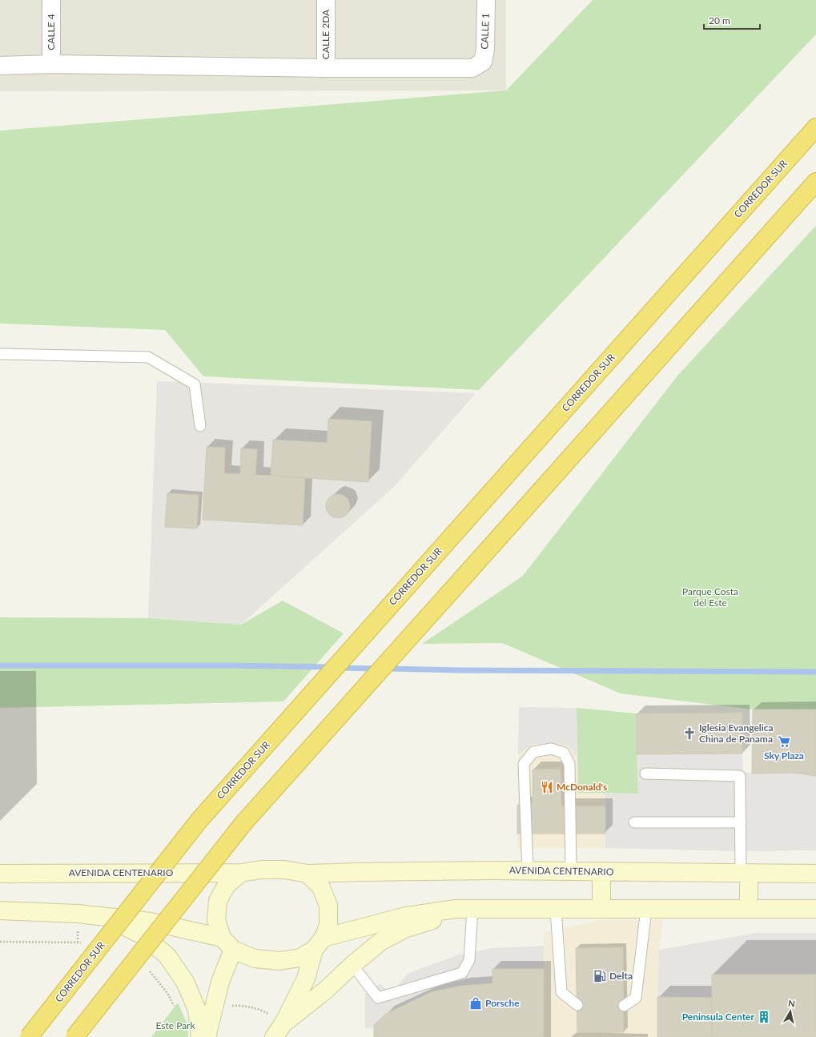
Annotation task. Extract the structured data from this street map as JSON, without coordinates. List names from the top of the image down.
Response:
{
  "streets": {
    "highway": ["CORREDOR SUR"],
    "main road": ["AVENIDA CENTENARIO"],
    "street": ["CALLE 1", "CALLE 4", "CALLE 2DA"]
  },
  "crossings": [
    ["CALLE 1", "CALLE 2DA"]
  ],
  "parks": ["Parque Costa del Este", "Este Park"],
  "places": {
    "church": ["Iglesia Evangelica China de Panama"],
    "supermarket": ["Sky Plaza"],
    "restaurant": ["McDonald's"],
    "fuel station": ["Delta"],
    "shop": ["Porsche"],
    "building": ["Peninsula Center"]
  },
  "scale_bar": "20 m",
  "north": "top"
}
